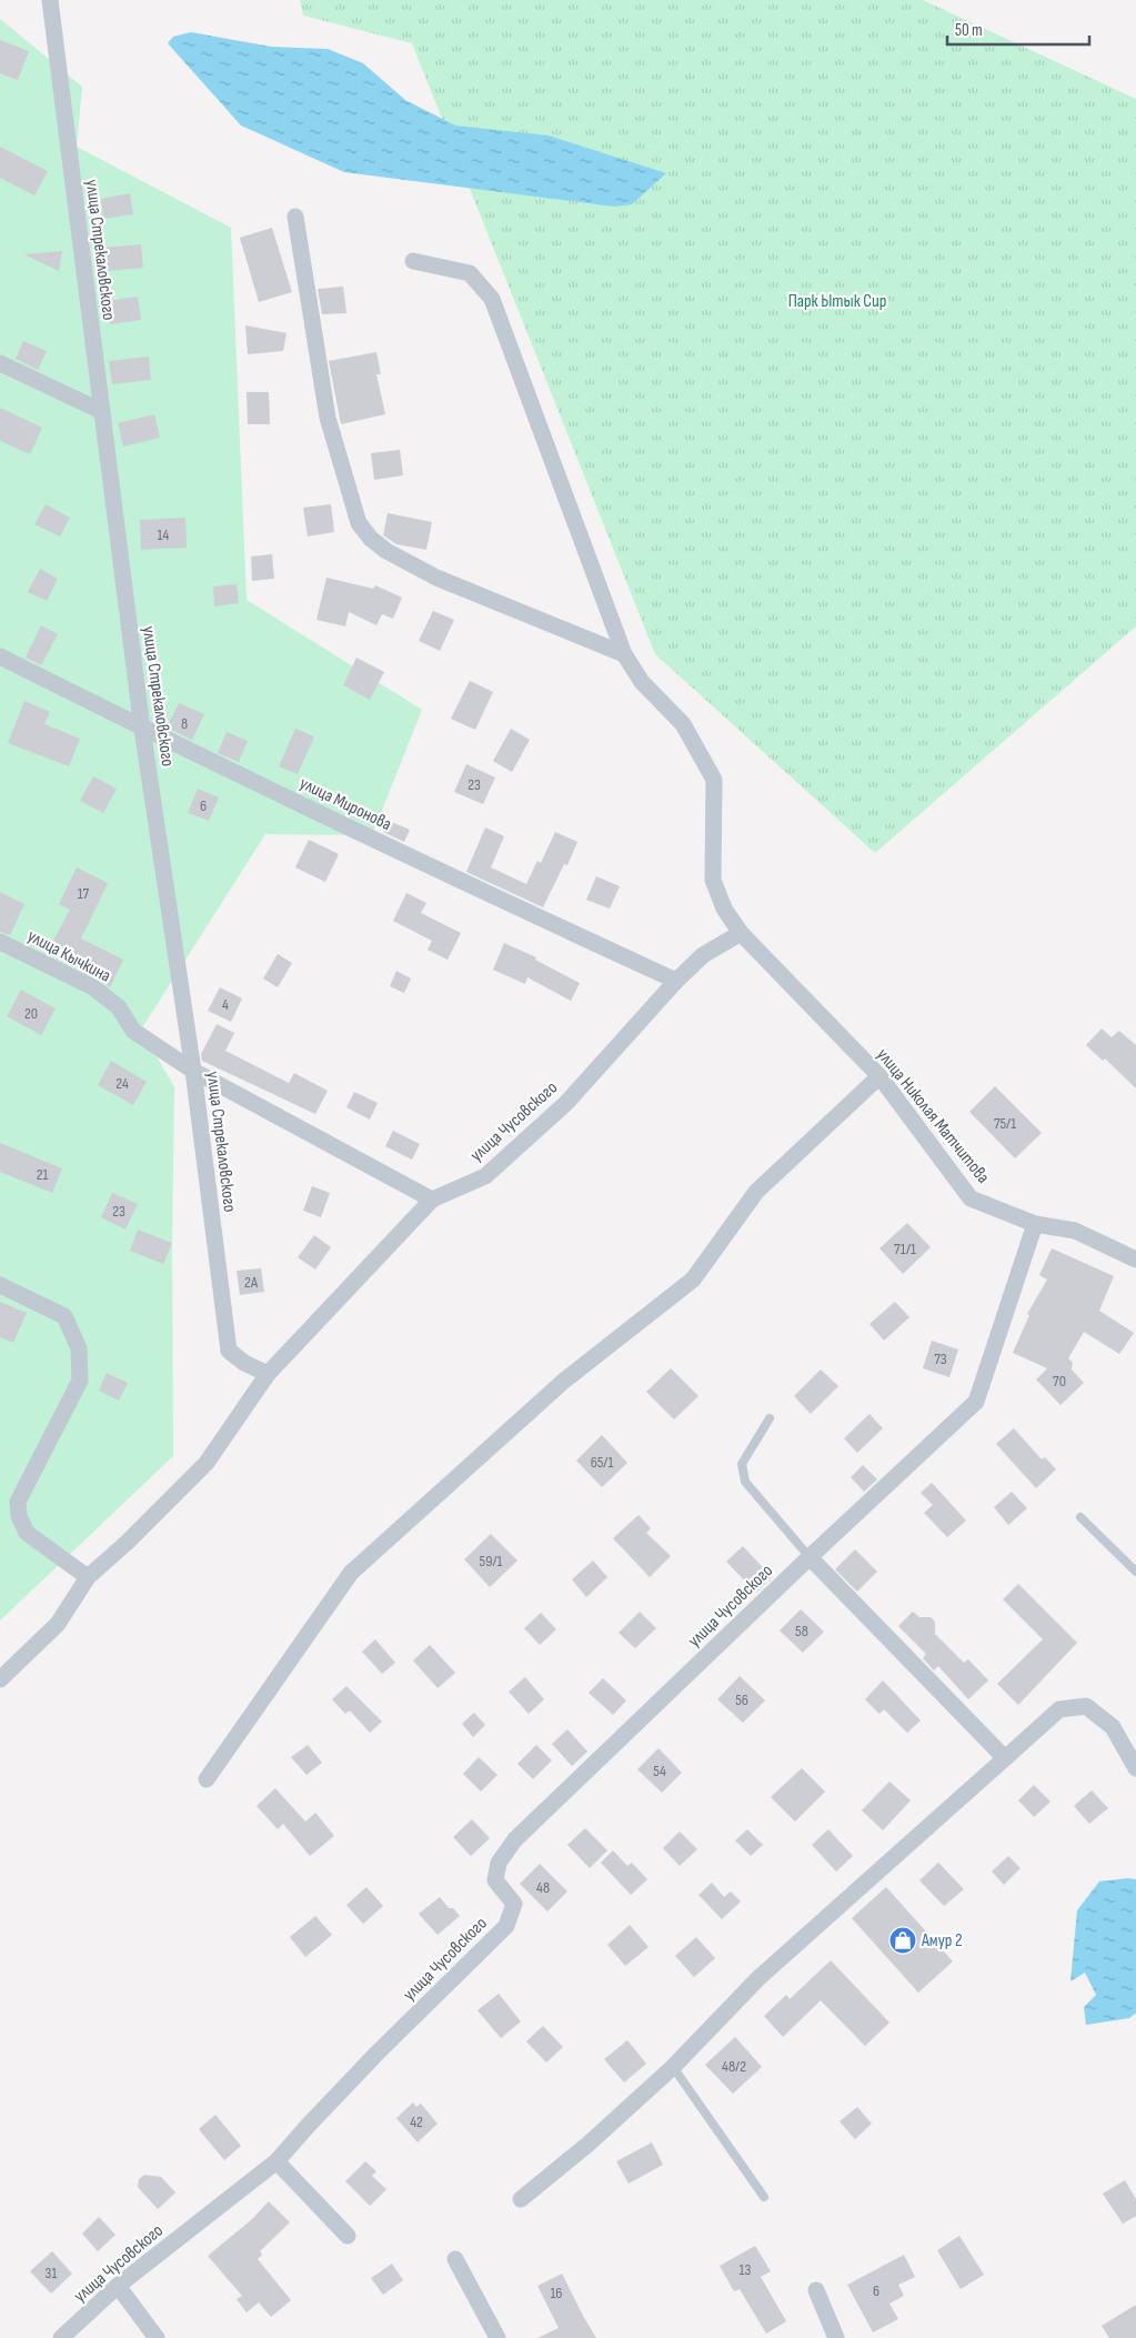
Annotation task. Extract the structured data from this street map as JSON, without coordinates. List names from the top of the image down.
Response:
{
  "streets": {
    "street": [
      "улица Стрекаловского",
      "улица Миронова",
      "улица Кычкина",
      "улица Николая Матчитова",
      "улица Чусовского"
    ]
  },
  "crossings": [
    ["улица Стрекаловского", "улица Миронова"],
    ["улица Стрекаловского", "улица Кычкина"],
    ["улица Стрекаловского", "улица Чусовского"],
    ["улица Миронова", "улица Чусовского"],
    ["улица Кычкина", "улица Чусовского"],
    ["улица Николая Матчитова", "улица Чусовского"]
  ],
  "parks": ["Парк Ытык Сир"],
  "places": {
    "shop": ["Амур 2"]
  },
  "house_numbers": [
    "14",
    "8",
    "23",
    "6",
    "17",
    "4",
    "20",
    "24",
    "75/1",
    "21",
    "23",
    "71/1",
    "2А",
    "73",
    "70",
    "65/1",
    "59/1",
    "58",
    "56",
    "54",
    "48",
    "48/2",
    "42",
    "13",
    "31",
    "6",
    "16"
  ],
  "scale_bar": "50 m"
}
